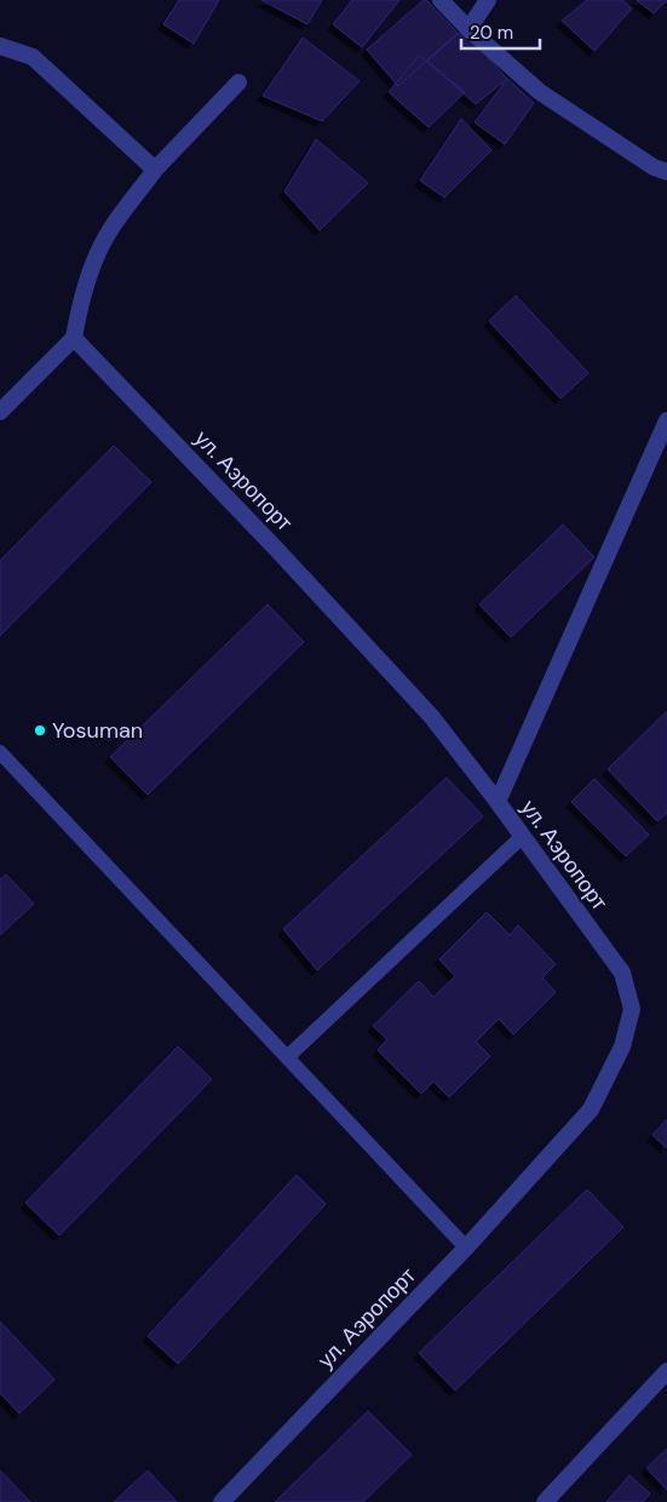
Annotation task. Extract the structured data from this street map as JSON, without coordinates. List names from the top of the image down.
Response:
{
  "streets": {
    "street": ["ул. Аэропорт"]
  },
  "places": ["Yosuman"],
  "scale_bar": "20 m"
}
